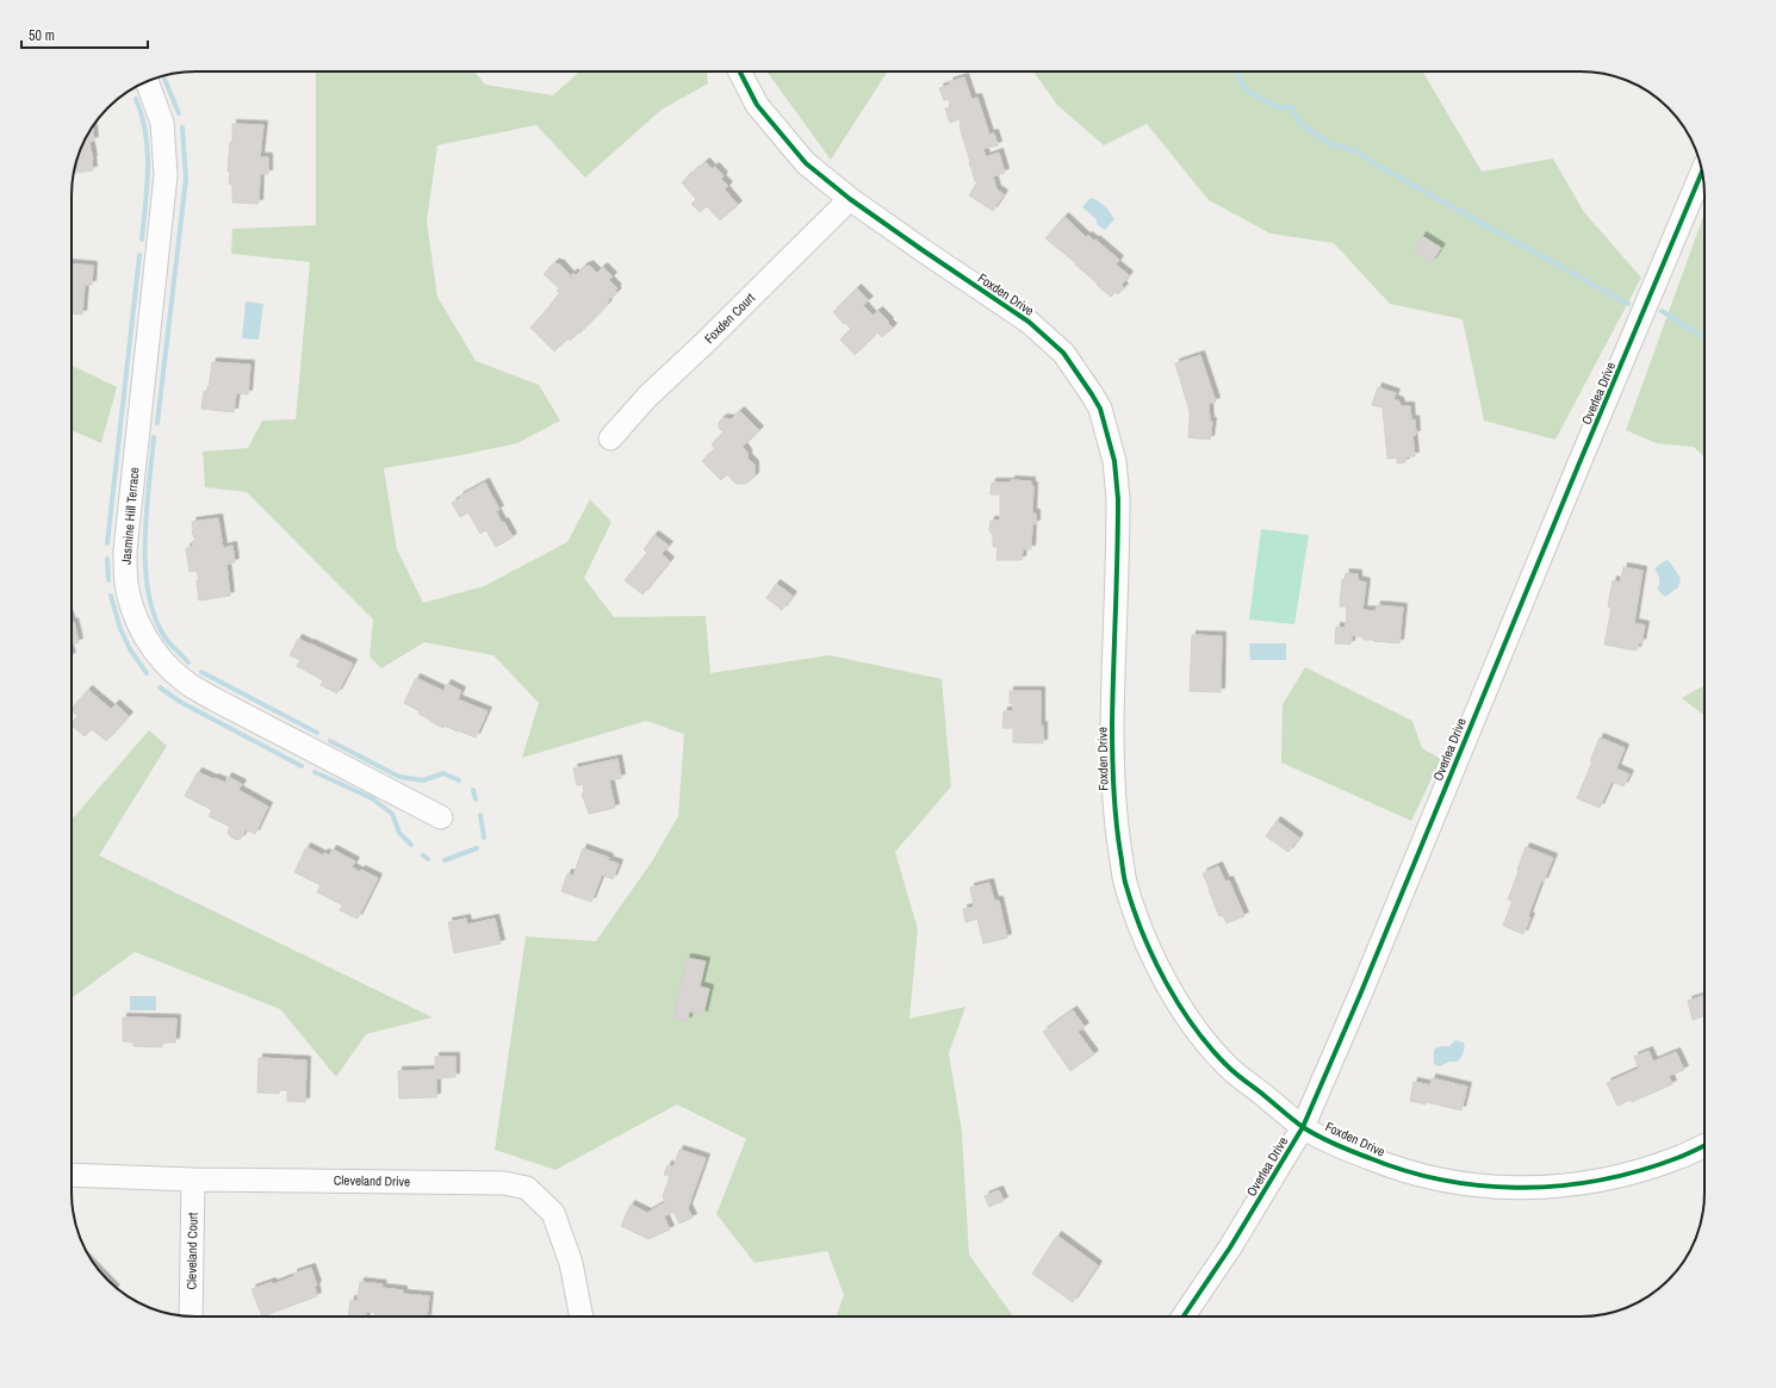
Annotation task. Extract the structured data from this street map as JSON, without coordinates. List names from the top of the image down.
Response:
{
  "streets": {
    "street": [
      "Foxden Drive",
      "Foxden Court",
      "Overlea Drive",
      "Jasmine Hill Terrace",
      "Cleveland Drive",
      "Cleveland Court"
    ]
  },
  "crossings": [
    ["Foxden Drive", "Foxden Court"],
    ["Foxden Drive", "Overlea Drive"],
    ["Cleveland Drive", "Cleveland Court"]
  ],
  "scale_bar": "50 m"
}
